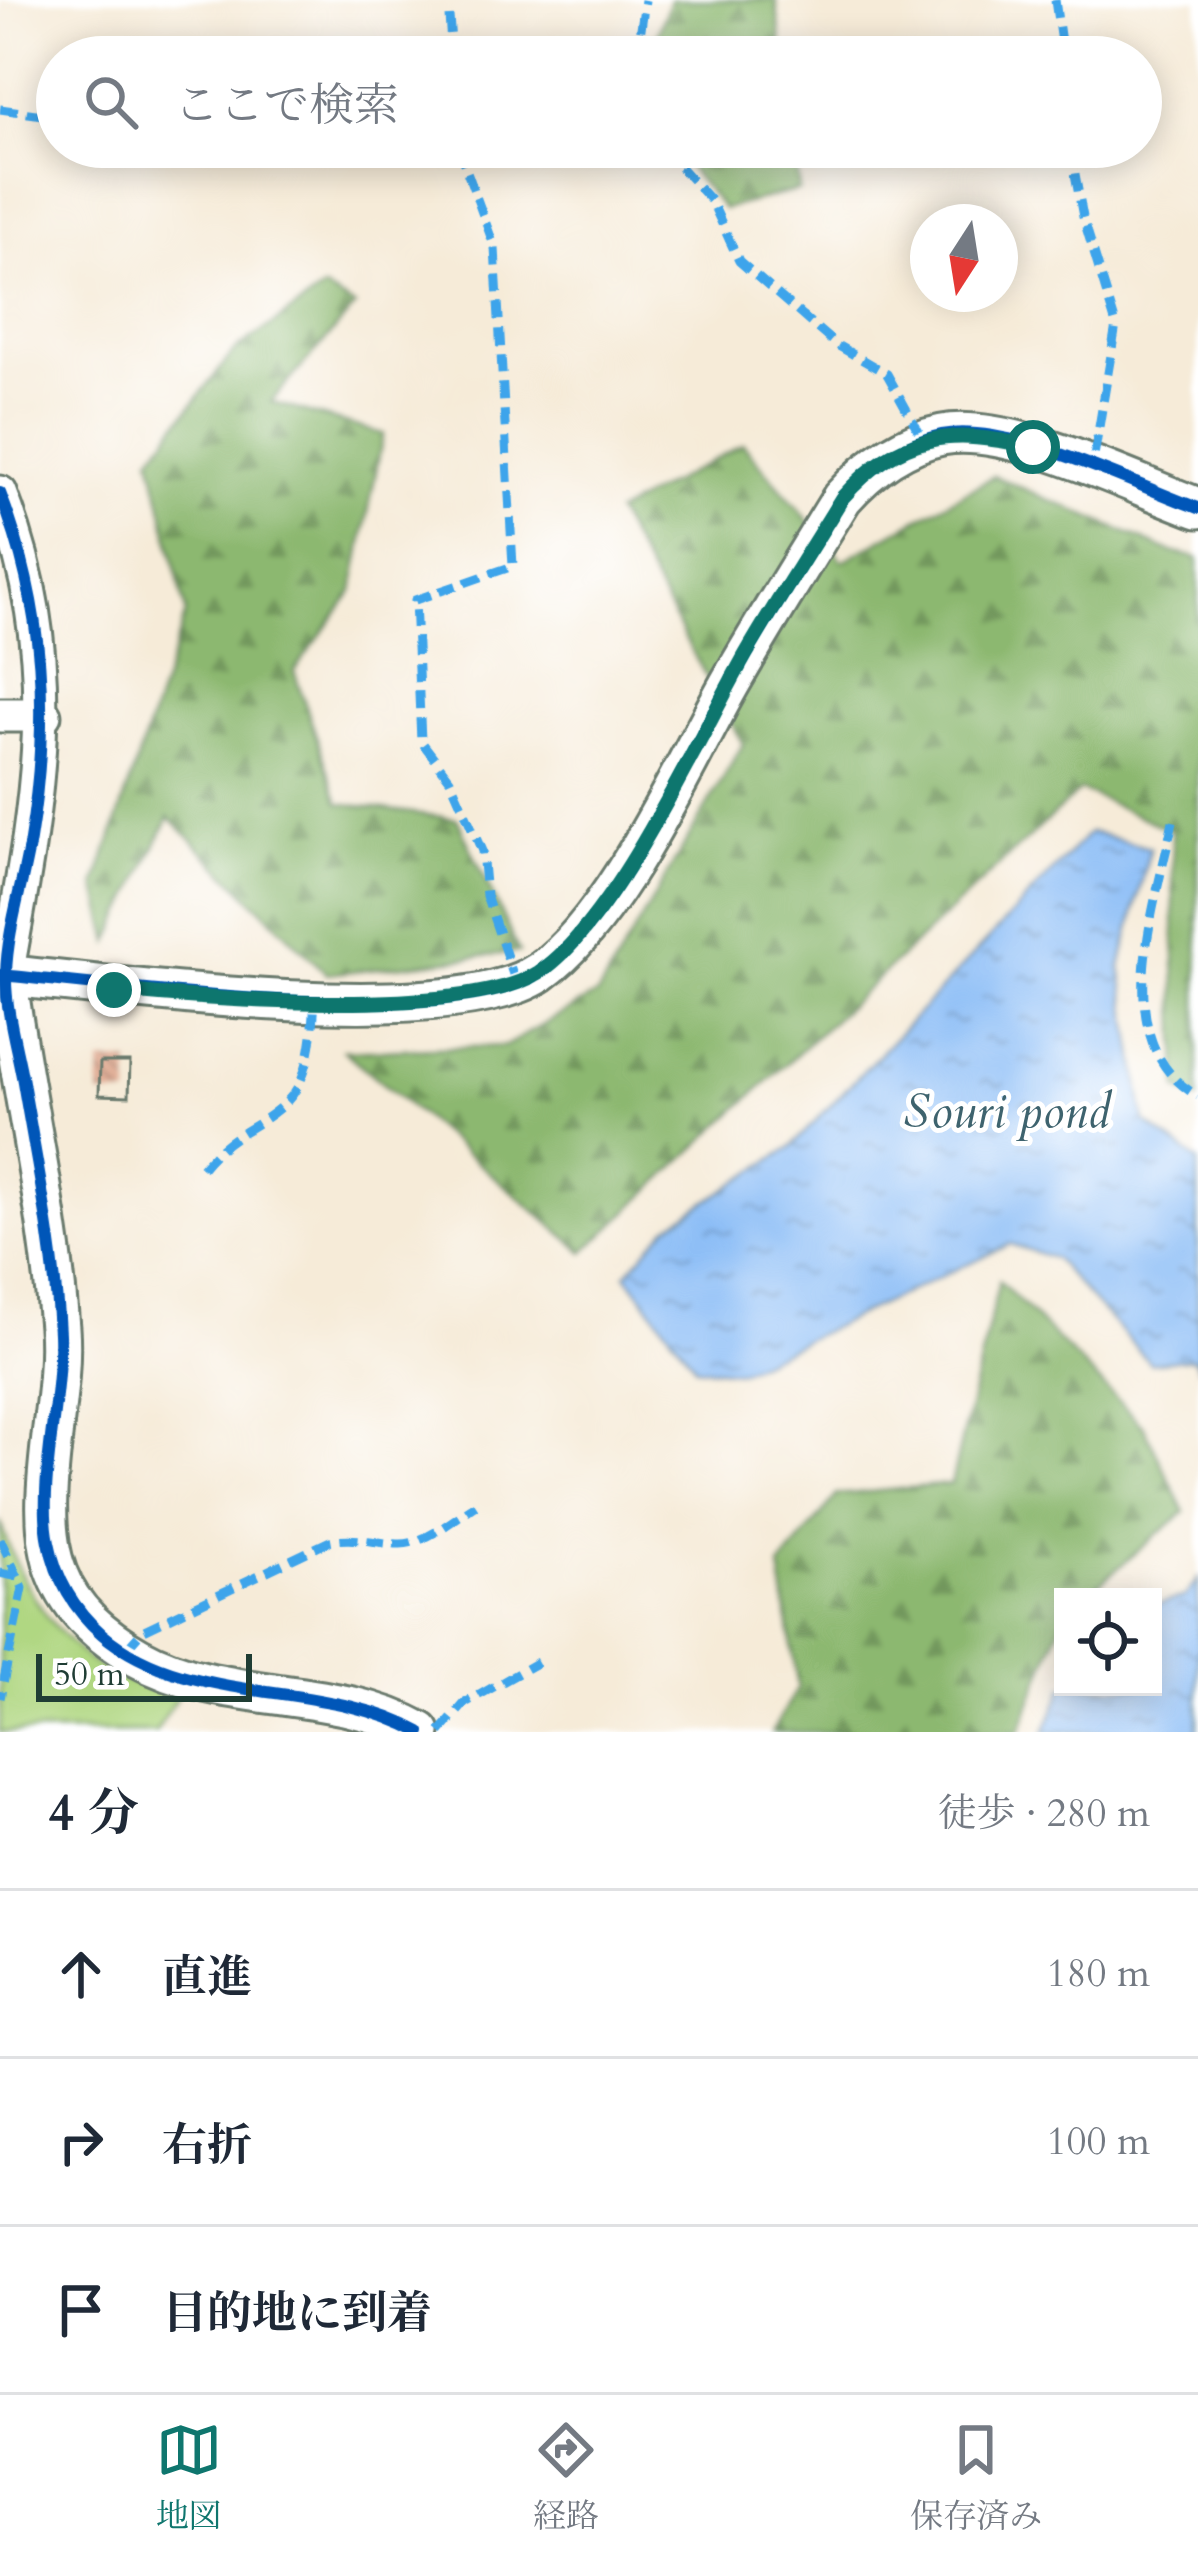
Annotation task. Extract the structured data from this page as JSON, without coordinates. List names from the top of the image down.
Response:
{
  "water": ["Souri pond"],
  "scale_bar": "50 m",
  "north": "bottom",
  "page": {
    "search": "ここで検索",
    "scale": "50 m",
    "heading": ["4 分", "徒歩 · 280 m"],
    "list": [
      ["直進", "180 m"],
      ["右折", "100 m"],
      "目的地に到着"
    ],
    "nav": ["地図", "経路", "保存済み"]
  }
}
